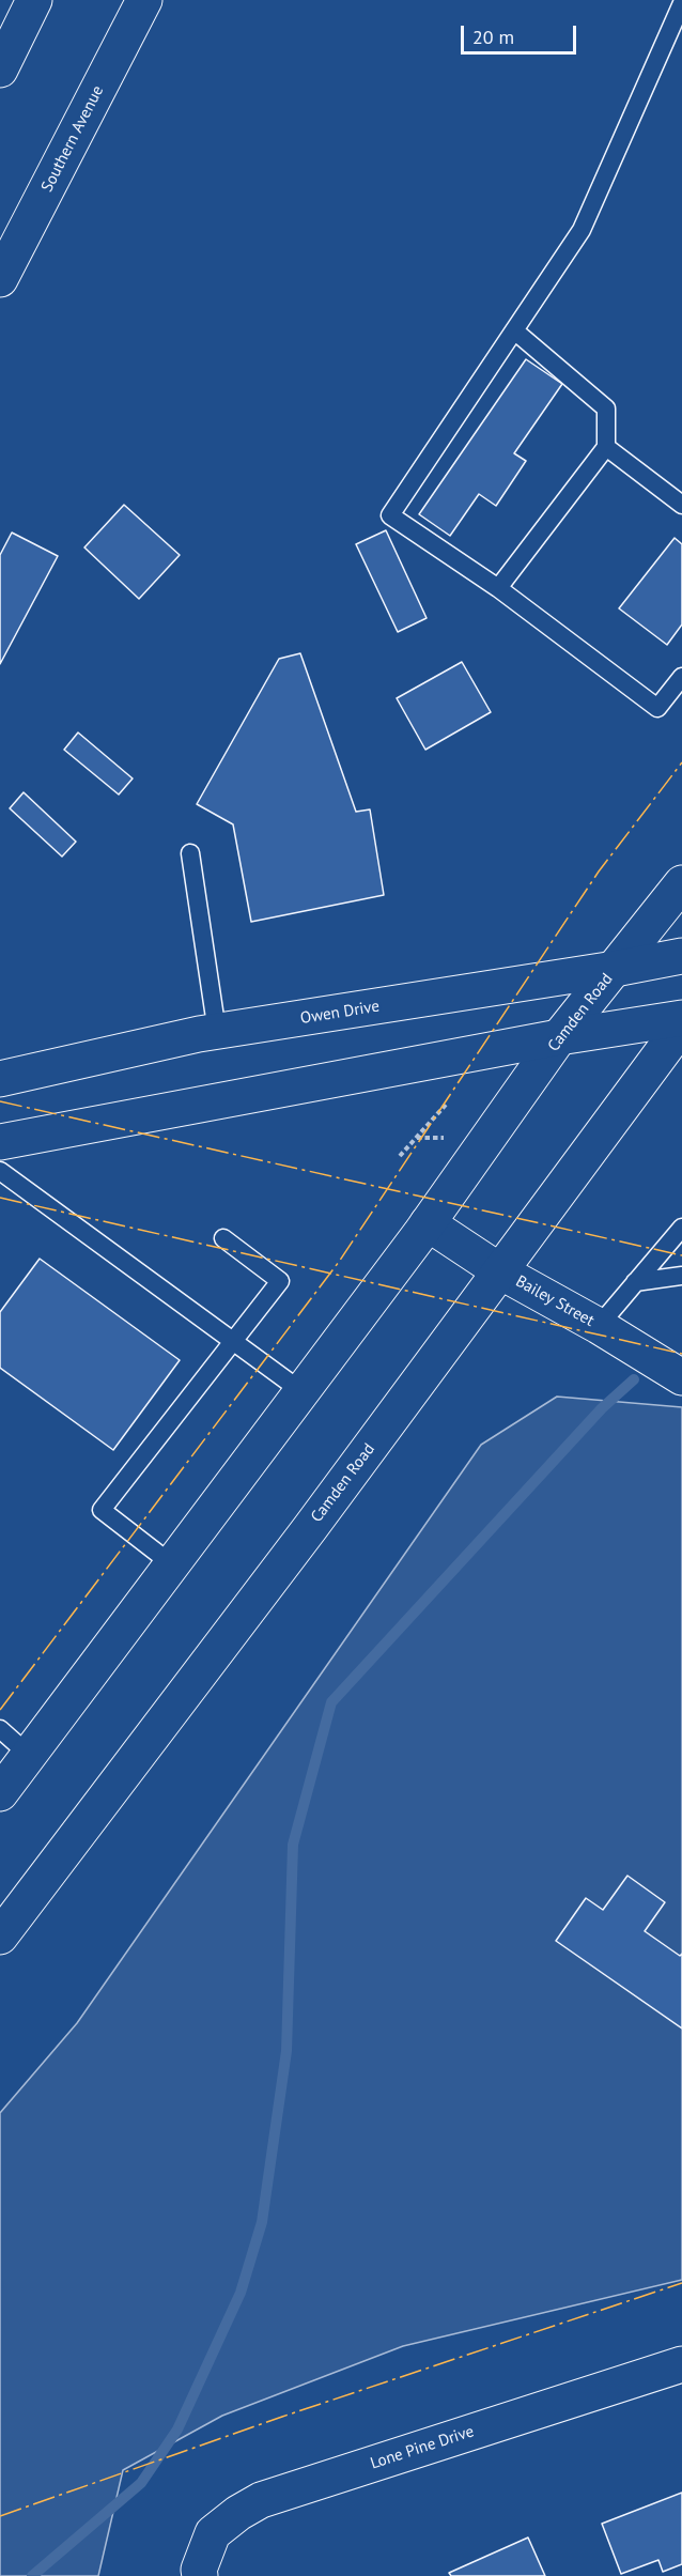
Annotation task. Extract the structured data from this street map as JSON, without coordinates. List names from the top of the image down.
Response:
{
  "streets": {
    "main road": [
      "Southern Avenue",
      "Owen Drive",
      "Camden Road",
      "Bailey Street",
      "Lone Pine Drive"
    ]
  },
  "crossings": [
    ["Owen Drive", "Camden Road"],
    ["Camden Road", "Bailey Street"]
  ],
  "scale_bar": "20 m"
}
